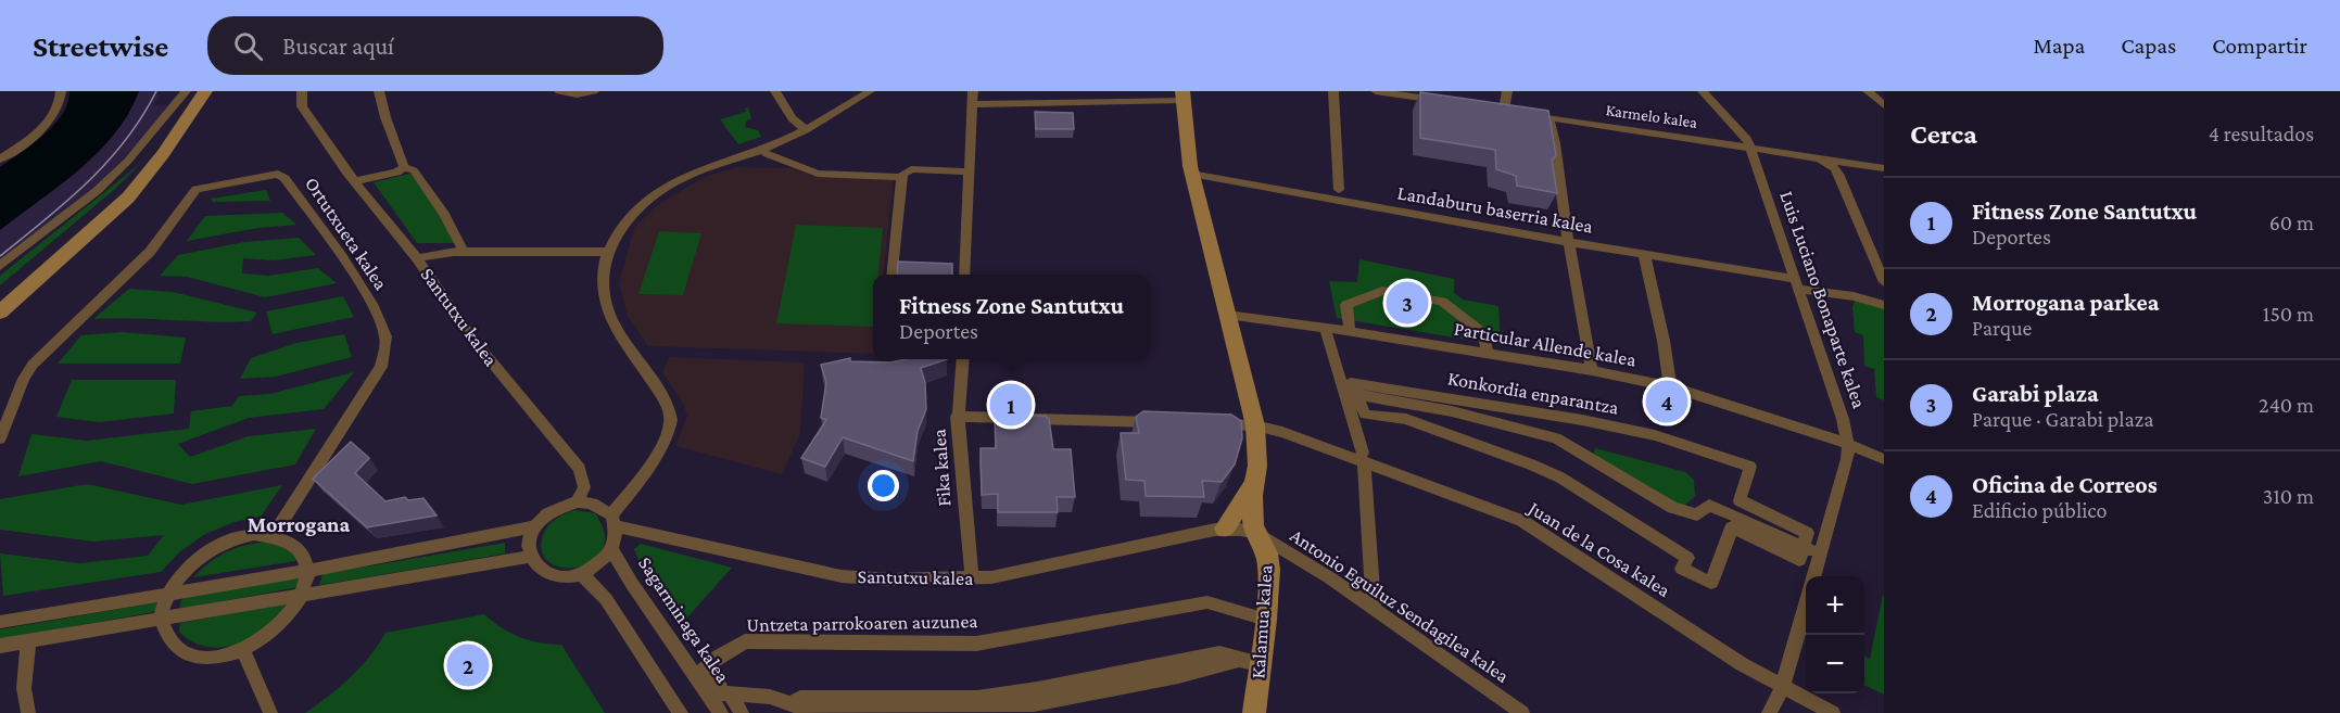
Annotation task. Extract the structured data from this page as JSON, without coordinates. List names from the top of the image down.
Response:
{
  "streets": {
    "street": [
      "Karmelo kalea",
      "Landaburu baserria kalea",
      "Ortutxueta kalea",
      "Luis Luciano Bonaparte kalea",
      "Santutxu kalea",
      "Particular Allende kalea",
      "Konkordia enparantza",
      "Fika kalea",
      "Juan de la Cosa kalea",
      "Antonio Eguiluz Sendagilea kalea",
      "Sagarminaga kalea",
      "Kalamua kalea",
      "Untzeta parrokoaren auzunea"
    ]
  },
  "crossings": [
    ["Karmelo kalea", "Luis Luciano Bonaparte kalea"],
    ["Landaburu baserria kalea", "Luis Luciano Bonaparte kalea"],
    ["Luis Luciano Bonaparte kalea", "Particular Allende kalea"],
    ["Santutxu kalea", "Fika kalea"],
    ["Santutxu kalea", "Antonio Eguiluz Sendagilea kalea"],
    ["Santutxu kalea", "Sagarminaga kalea"],
    ["Antonio Eguiluz Sendagilea kalea", "Kalamua kalea"],
    ["Sagarminaga kalea", "Untzeta parrokoaren auzunea"],
    ["Kalamua kalea", "Untzeta parrokoaren auzunea"]
  ],
  "districts": ["Morrogana"],
  "page": {
    "header": "Streetwise",
    "search": "Buscar aquí",
    "nav": ["Mapa", "Capas", "Compartir"],
    "heading": ["Cerca", "4 resultados"],
    "list": [
      {
        "mark": "1",
        "name": "Fitness Zone Santutxu",
        "note": "Deportes",
        "value": "60 m"
      },
      {
        "mark": "2",
        "name": "Morrogana parkea",
        "note": "Parque",
        "value": "150 m"
      },
      {
        "mark": "3",
        "name": "Garabi plaza",
        "note": "Parque · Garabi plaza",
        "value": "240 m"
      },
      {
        "mark": "4",
        "name": "Oficina de Correos",
        "note": "Edificio público",
        "value": "310 m"
      }
    ],
    "popup": ["Fitness Zone Santutxu", "Deportes"],
    "pins": [
      "3",
      "4",
      "1",
      "2"
    ],
    "map_buttons": ["+", "−"]
  }
}
